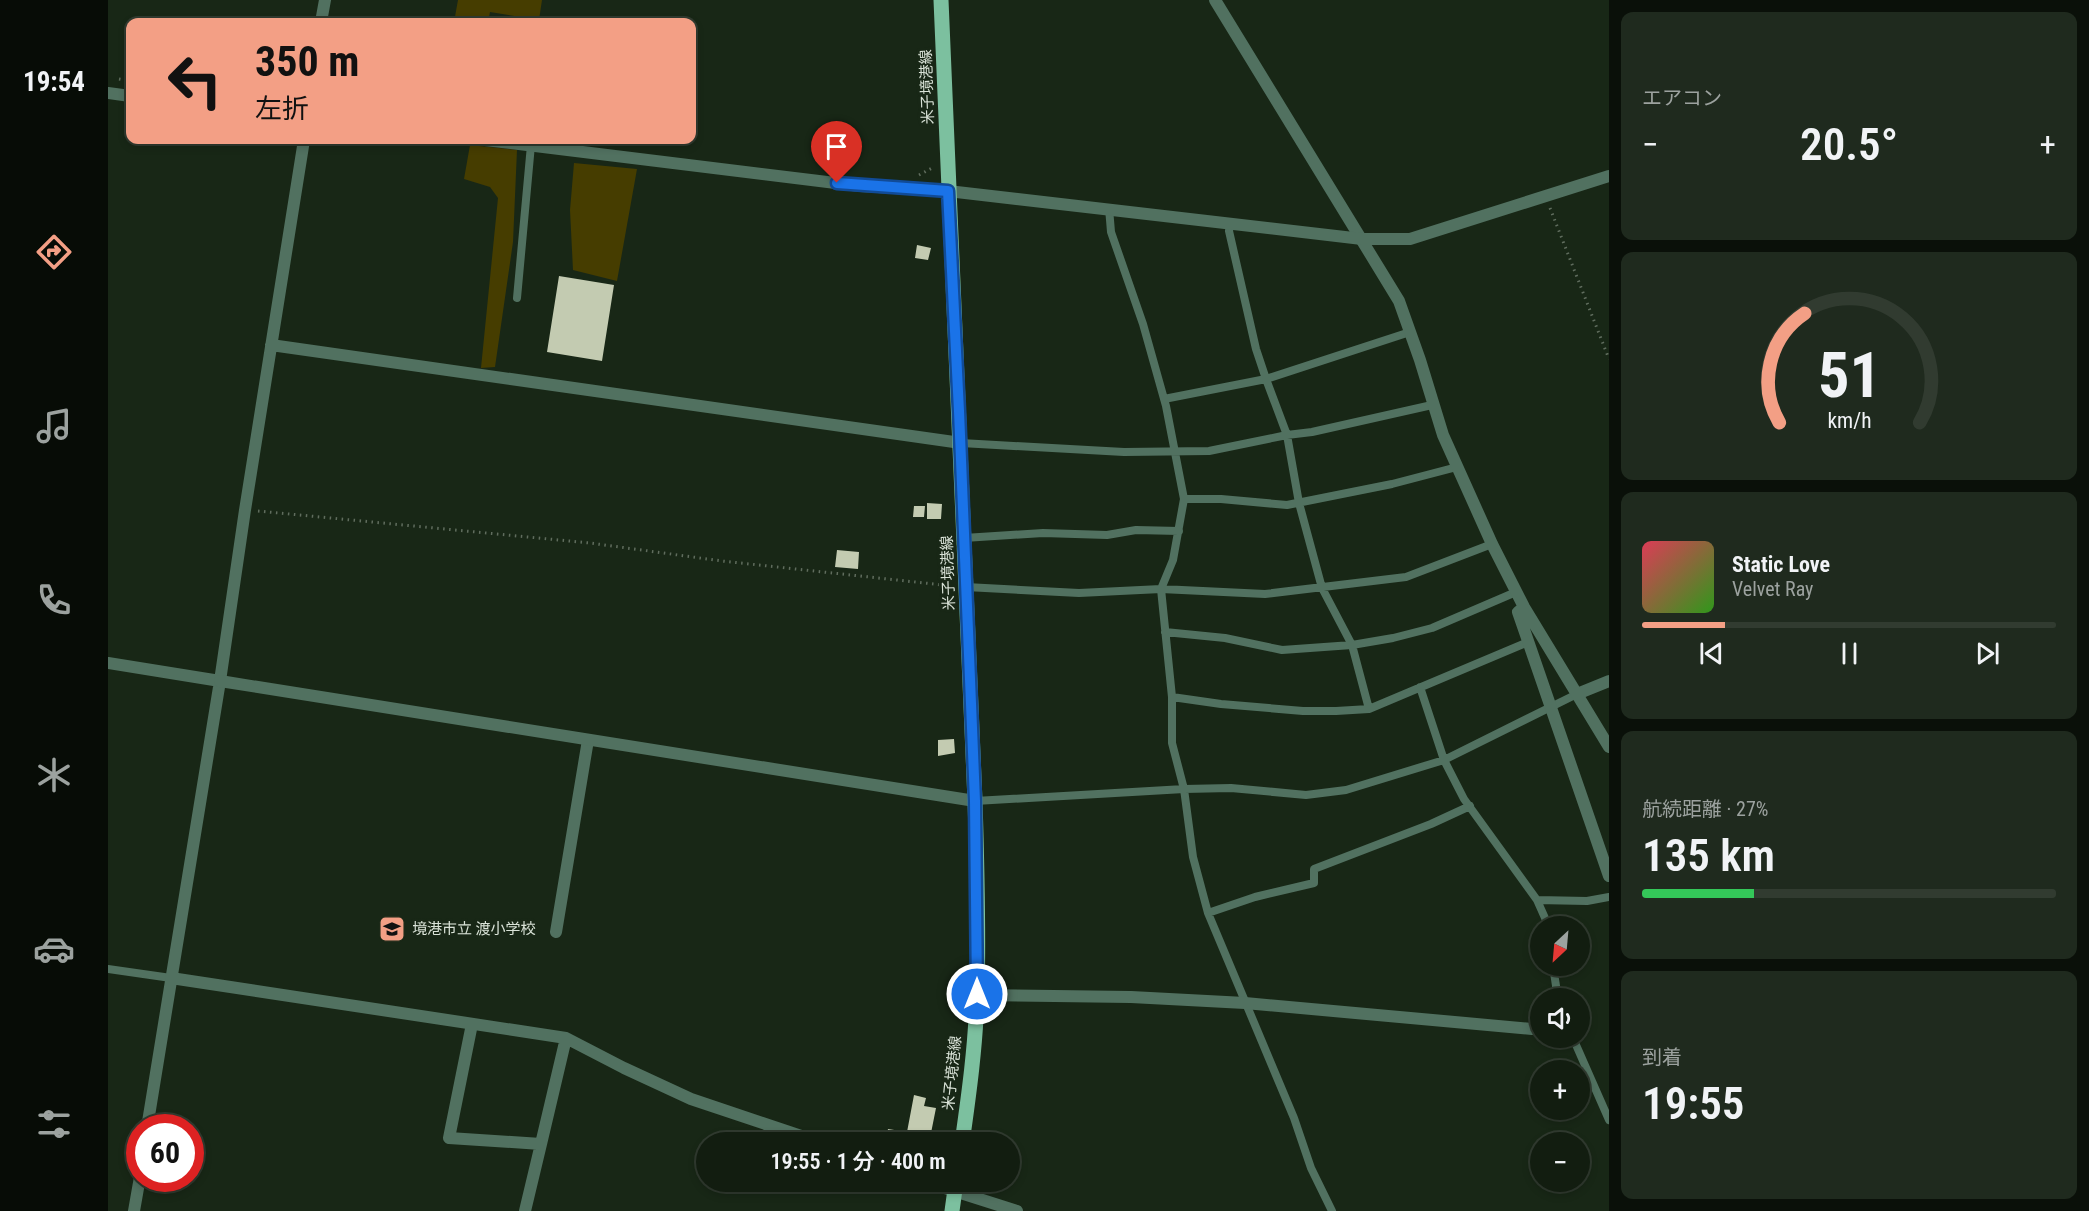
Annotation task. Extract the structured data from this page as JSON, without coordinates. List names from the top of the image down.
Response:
{
  "streets": {
    "main road": ["米子境港線"]
  },
  "places": {
    "school or university": ["境港市立 渡小学校"]
  },
  "north": "bottom left",
  "page": {
    "tabs": "19:54",
    "tile": [
      "エアコン",
      ["航続距離 · 27%", "135 km"],
      ["到着", "19:55"]
    ],
    "turn": ["350 m", "左折"],
    "heat": ["−", "20.5°", "+"],
    "song": ["Static Love", "Velvet Ray"],
    "map_buttons": ["+", "−"],
    "limit": "60",
    "trip": "19:55 · 1 分 · 400 m",
    "gauge": ["51", "km/h"]
  }
}
